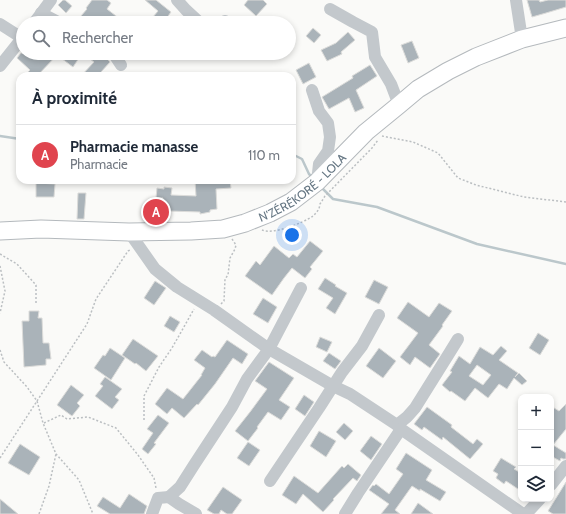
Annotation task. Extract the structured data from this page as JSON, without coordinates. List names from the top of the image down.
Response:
{
  "streets": {
    "highway": ["N'ZÉRÉKORÉ - LOLA"]
  },
  "page": {
    "search": "Rechercher",
    "heading": "À proximité",
    "list": [
      {
        "mark": "A",
        "name": "Pharmacie manasse",
        "note": "Pharmacie",
        "value": "110 m"
      }
    ],
    "pins": "A",
    "map_buttons": ["+", "−"]
  }
}
